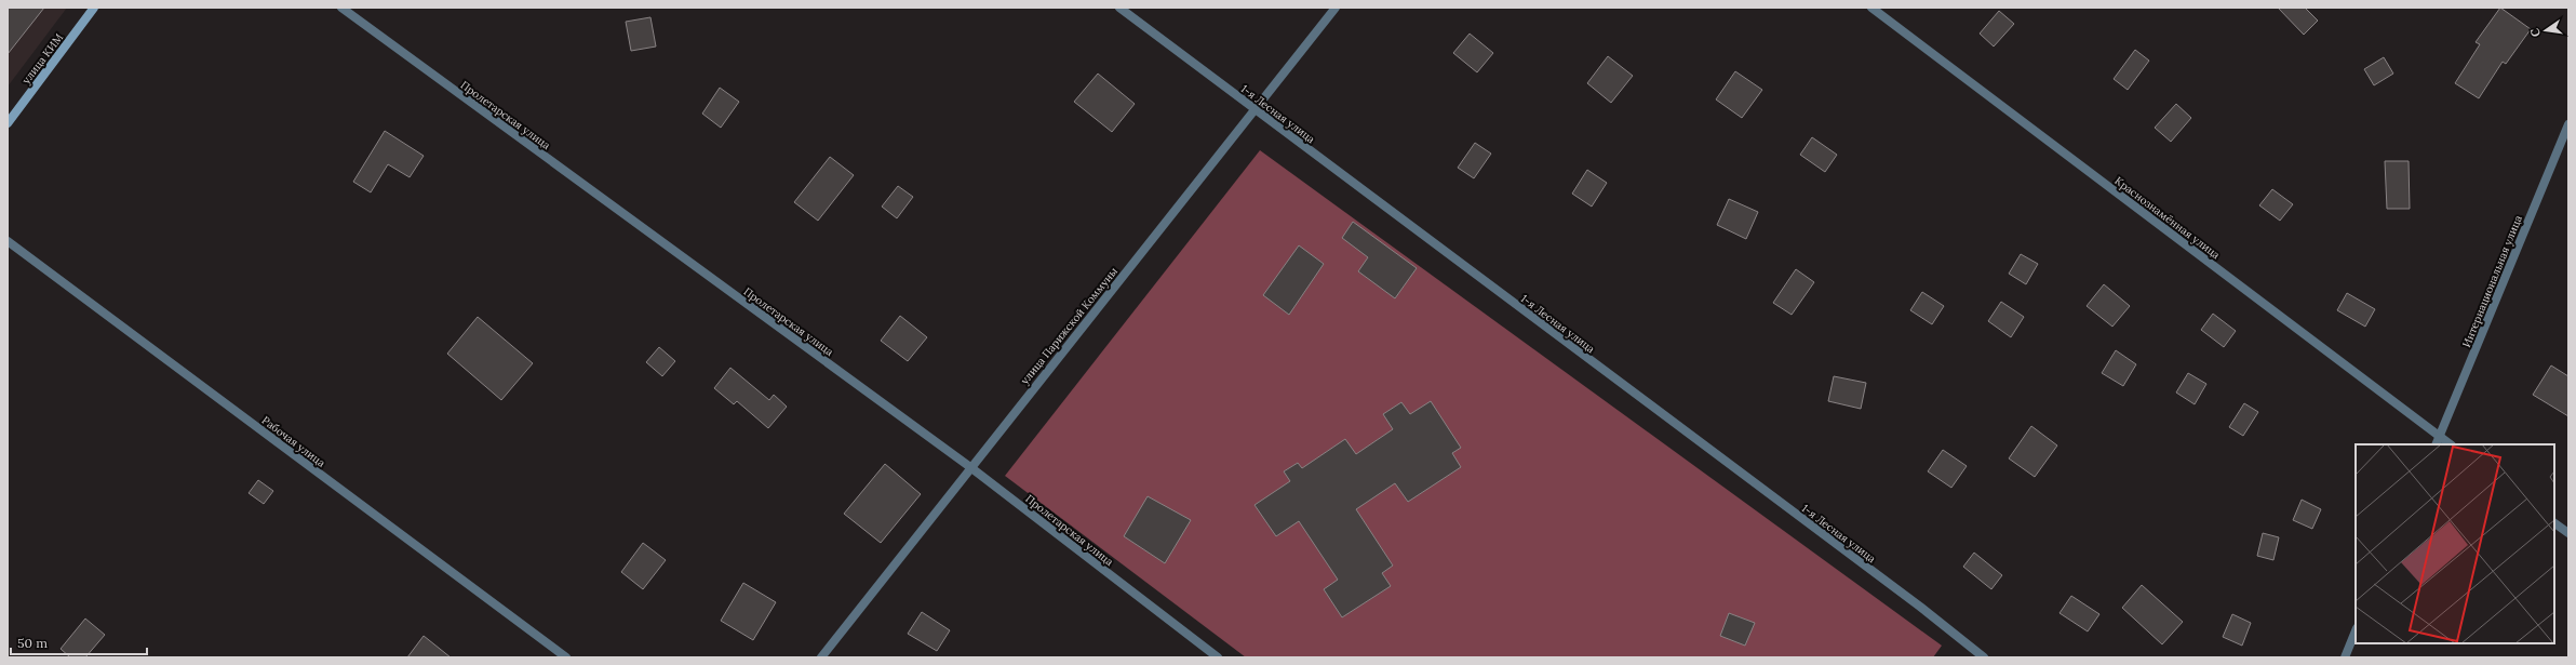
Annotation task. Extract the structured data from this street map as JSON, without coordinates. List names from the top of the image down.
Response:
{
  "streets": {
    "main road": ["улица КИМ"],
    "street": [
      "1-я Лесная улица",
      "Пролетарская улица",
      "Краснознамённая улица",
      "Интернациональная улица",
      "улица Парижской Коммуны",
      "Рабочая улица"
    ]
  },
  "crossings": [
    ["1-я Лесная улица", "улица Парижской Коммуны"],
    ["Пролетарская улица", "улица Парижской Коммуны"],
    ["Краснознамённая улица", "Интернациональная улица"]
  ],
  "scale_bar": "50 m",
  "north": "left"
}
